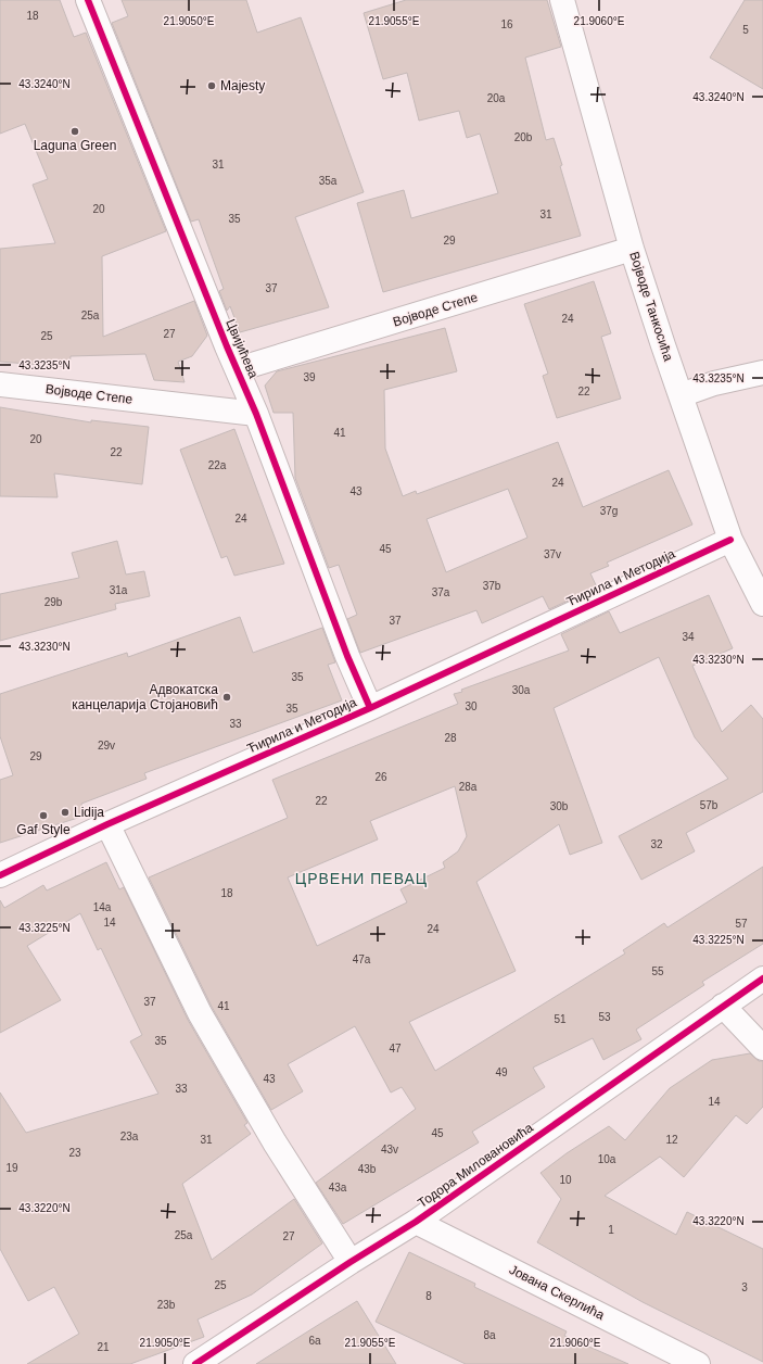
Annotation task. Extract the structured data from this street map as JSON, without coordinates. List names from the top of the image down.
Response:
{
  "streets": {
    "street": [
      "Војводе Танкосића",
      "Војводе Степе",
      "Цвијићева",
      "Ћирила и Методија",
      "Тодора Миловановића",
      "Јована Скерлића"
    ]
  },
  "crossings": [
    ["Војводе Танкосића", "Војводе Степе"],
    ["Војводе Танкосића", "Ћирила и Методија"],
    ["Војводе Степе", "Цвијићева"],
    ["Цвијићева", "Ћирила и Методија"],
    ["Тодора Миловановића", "Јована Скерлића"]
  ],
  "districts": ["ЦРВЕНИ ПЕВАЦ"],
  "places": [
    "Majesty",
    "Laguna Green",
    "Адвокатска канцеларија Стојановић",
    "Lidija",
    "Gaf Style"
  ],
  "house_numbers": [
    "18",
    "16",
    "5",
    "20a",
    "20b",
    "31",
    "35a",
    "20",
    "31",
    "35",
    "29",
    "37",
    "25a",
    "24",
    "27",
    "25",
    "39",
    "22",
    "41",
    "20",
    "22",
    "22a",
    "24",
    "43",
    "37g",
    "24",
    "45",
    "37v",
    "37b",
    "31a",
    "37a",
    "29b",
    "37",
    "34",
    "35",
    "30a",
    "30",
    "35",
    "33",
    "28",
    "29v",
    "29",
    "26",
    "28a",
    "22",
    "57b",
    "30b",
    "32",
    "18",
    "14a",
    "14",
    "57",
    "24",
    "47a",
    "55",
    "37",
    "41",
    "53",
    "51",
    "35",
    "47",
    "49",
    "43",
    "33",
    "14",
    "45",
    "23a",
    "31",
    "12",
    "43v",
    "23",
    "10a",
    "19",
    "43b",
    "10",
    "43a",
    "1",
    "25a",
    "27",
    "25",
    "3",
    "8",
    "23b",
    "8a",
    "6a",
    "21"
  ],
  "coordinates": [
    "21.9050°E",
    "21.9055°E",
    "21.9060°E",
    "43.3240°N",
    "43.3235°N",
    "43.3230°N",
    "43.3225°N",
    "43.3220°N"
  ]
}
